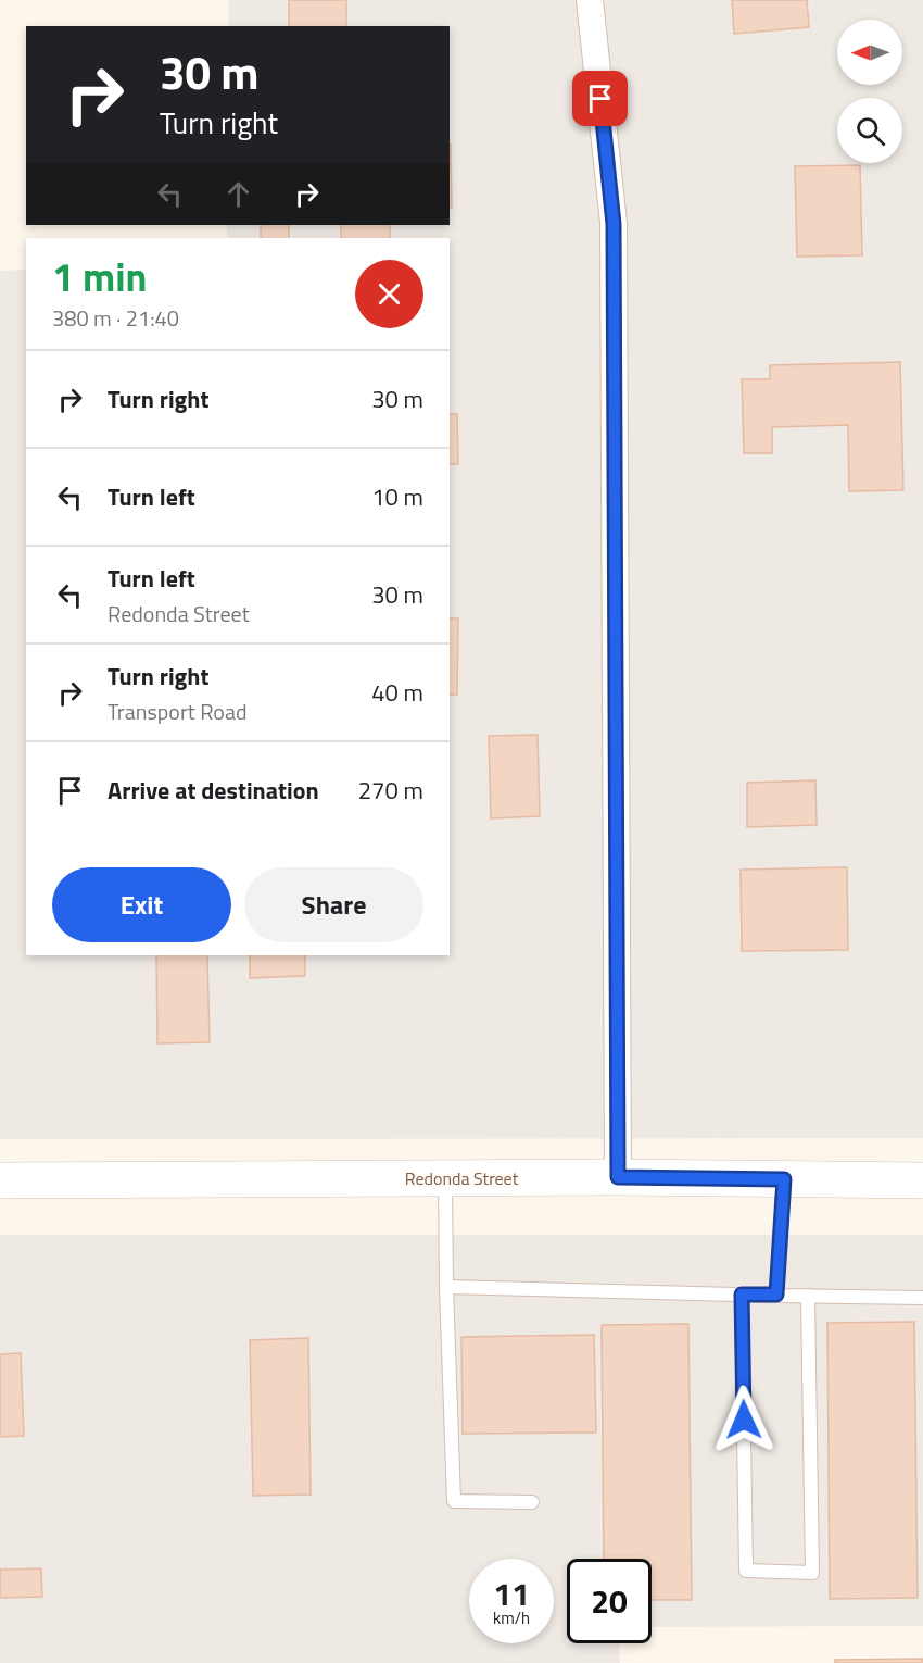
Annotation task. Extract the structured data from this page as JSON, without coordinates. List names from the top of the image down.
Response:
{
  "streets": {
    "street": ["Redonda Street"]
  },
  "north": "left",
  "page": {
    "turn": ["30 m", "Turn right"],
    "heading": ["1 min", "380 m · 21:40"],
    "list": [
      {
        "name": "Turn right",
        "value": "30 m"
      },
      {
        "name": "Turn left",
        "value": "10 m"
      },
      {
        "name": "Turn left",
        "note": "Redonda Street",
        "value": "30 m"
      },
      {
        "name": "Turn right",
        "note": "Transport Road",
        "value": "40 m"
      },
      {
        "name": "Arrive at destination",
        "value": "270 m"
      }
    ],
    "buttons": ["Exit", "Share"],
    "speed": "11 km/h",
    "limit": "20"
  }
}
